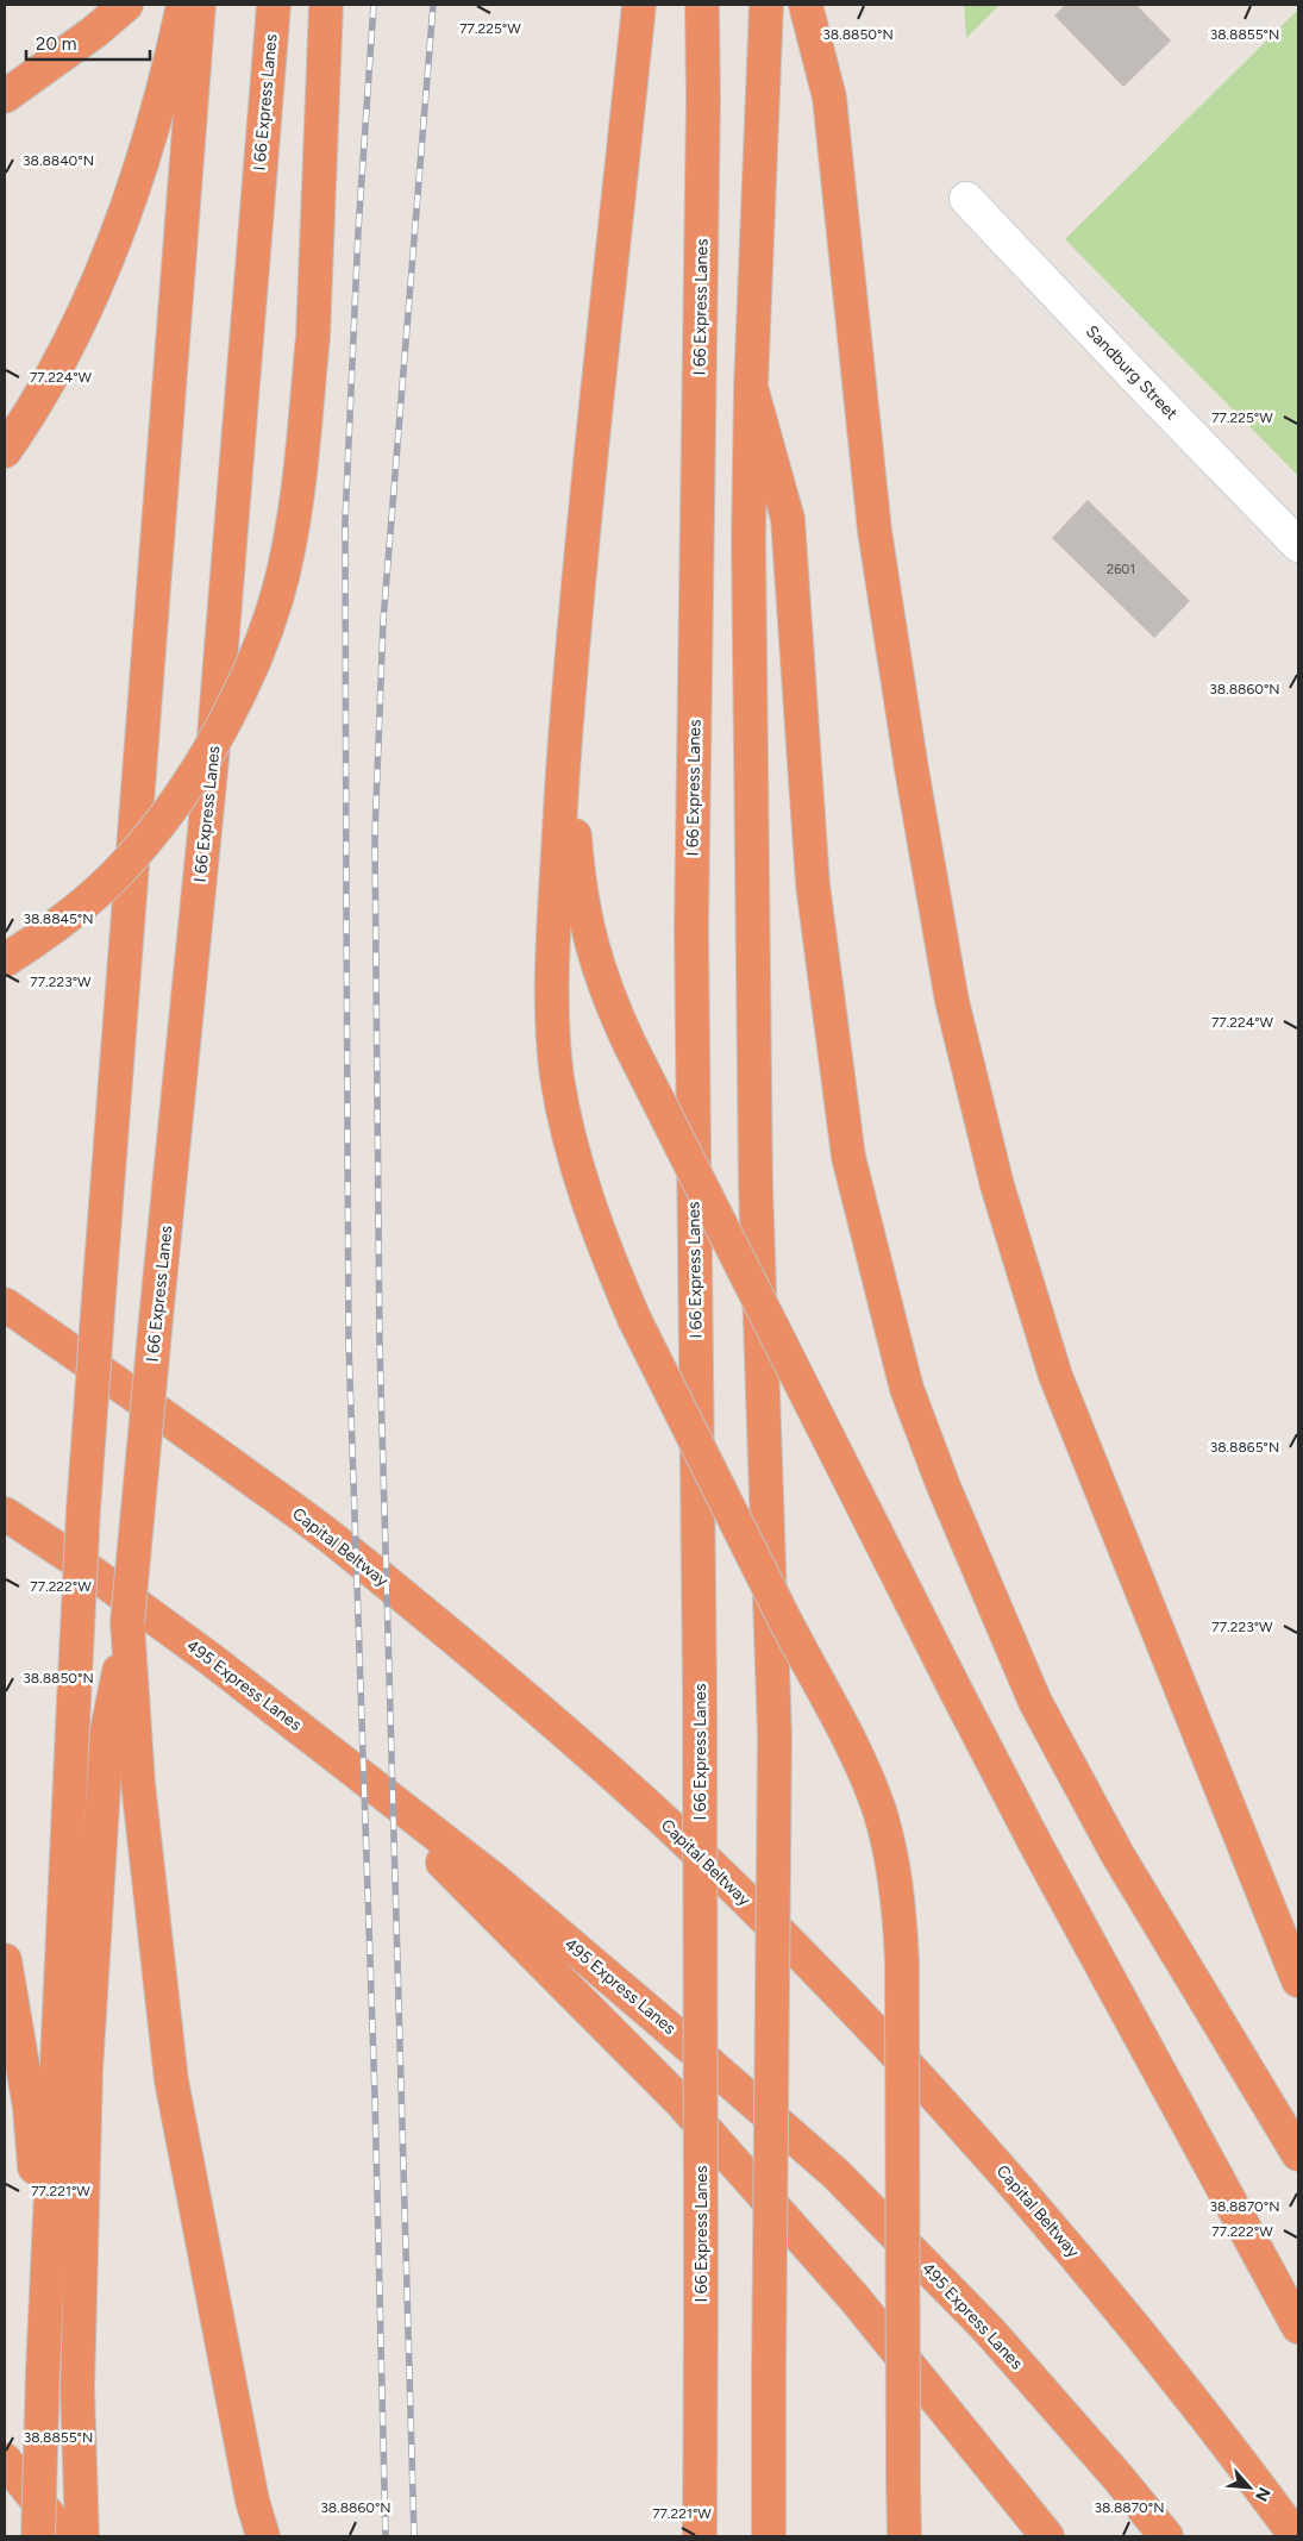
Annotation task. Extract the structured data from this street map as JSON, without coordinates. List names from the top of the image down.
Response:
{
  "streets": {
    "highway": ["I 66 Express Lanes", "Capital Beltway", "495 Express Lanes"],
    "street": ["Sandburg Street"]
  },
  "house_numbers": ["2601"],
  "scale_bar": "20 m",
  "north": "bottom right",
  "coordinates": [
    "77.225°W",
    "38.8850°N",
    "38.8855°N",
    "38.8840°N",
    "77.224°W",
    "38.8860°N",
    "38.8845°N",
    "77.223°W",
    "38.8865°N",
    "77.222°W",
    "77.221°W",
    "38.8870°N"
  ]
}
